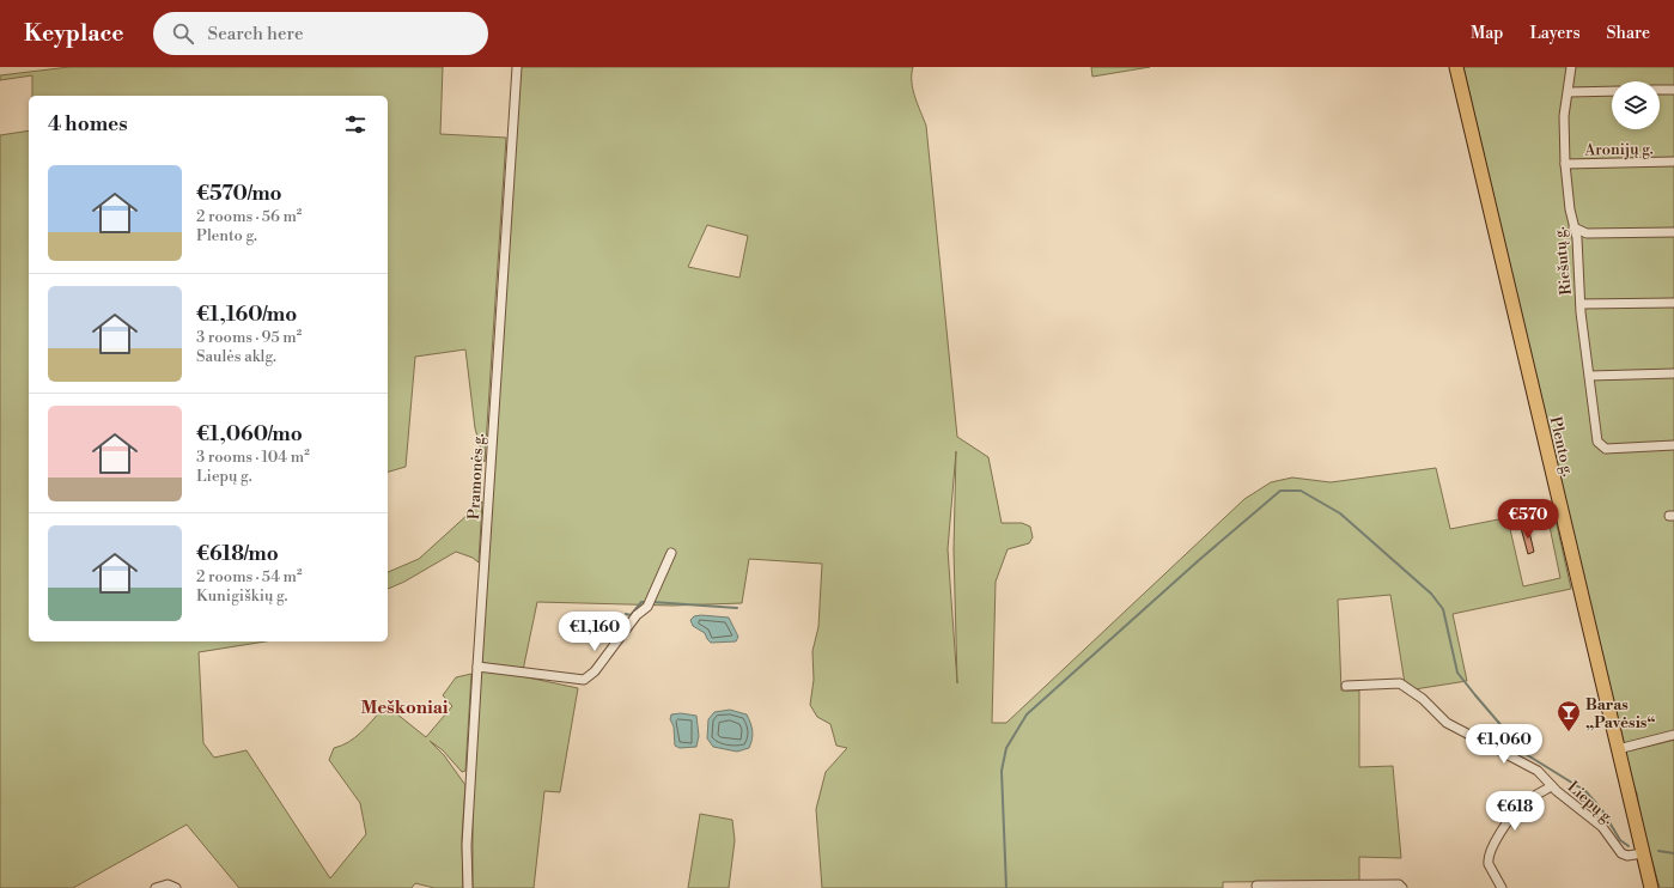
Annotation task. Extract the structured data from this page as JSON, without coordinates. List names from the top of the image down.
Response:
{
  "streets": {
    "highway": ["Plento g."],
    "street": [
      "Aronijų g.",
      "Riešutų g.",
      "Pramonės g.",
      "Liepų g."
    ]
  },
  "crossings": [
    ["Aronijų g.", "Riešutų g."],
    ["Plento g.", "Liepų g."]
  ],
  "districts": ["Meškoniai"],
  "places": {
    "bar": ["Baras „Pavėsis“"]
  },
  "page": {
    "header": "Keyplace",
    "search": "Search here",
    "nav": ["Map", "Layers", "Share"],
    "heading": "4 homes",
    "list": [
      {
        "name": "€570/mo",
        "note": "2 rooms · 56 m² · Plento g."
      },
      {
        "name": "€1,160/mo",
        "note": "3 rooms · 95 m² · Saulės aklg."
      },
      {
        "name": "€1,060/mo",
        "note": "3 rooms · 104 m² · Liepų g."
      },
      {
        "name": "€618/mo",
        "note": "2 rooms · 54 m² · Kunigiškių g."
      }
    ],
    "price": [
      "€570",
      "€1,160",
      "€1,060",
      "€618"
    ]
  }
}
